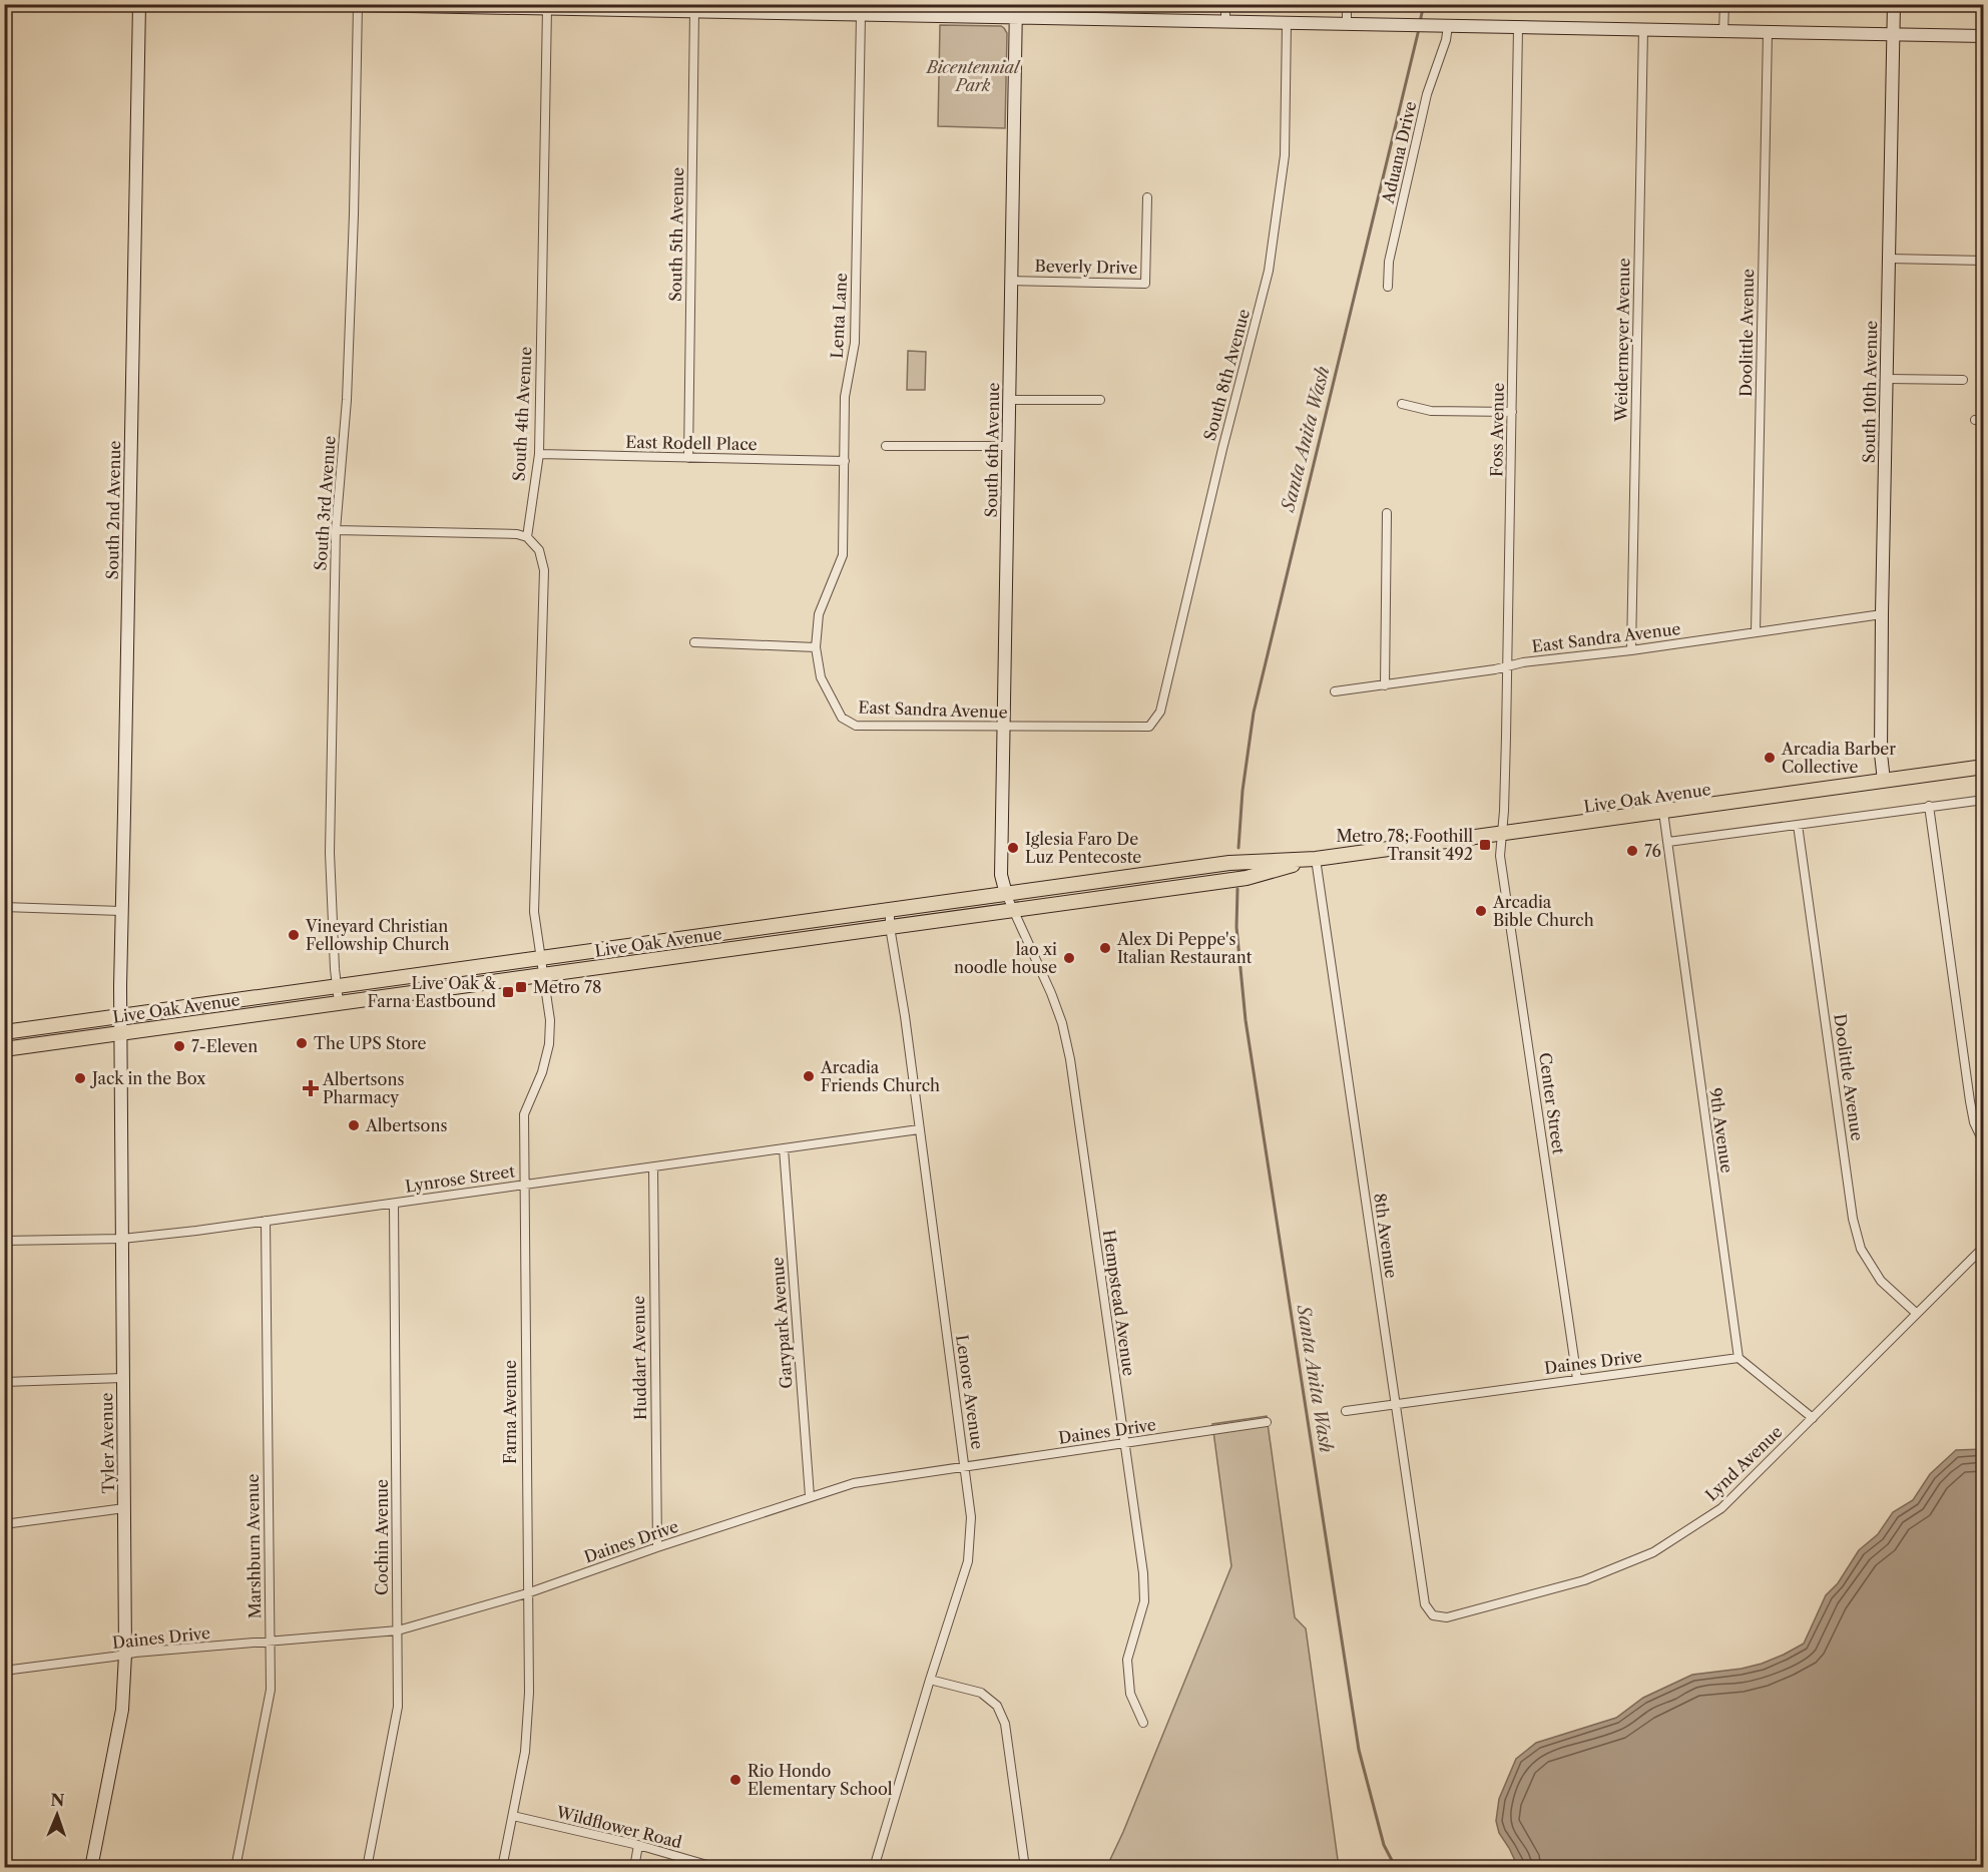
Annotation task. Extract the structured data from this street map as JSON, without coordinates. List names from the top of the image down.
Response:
{
  "streets": {
    "main road": ["Live Oak Avenue"],
    "street": [
      "Aduana Drive",
      "South 5th Avenue",
      "Beverly Drive",
      "Lenta Lane",
      "Doolittle Avenue",
      "Weidermeyer Avenue",
      "South 8th Avenue",
      "South 10th Avenue",
      "South 4th Avenue",
      "Foss Avenue",
      "East Rodell Place",
      "South 6th Avenue",
      "South 3rd Avenue",
      "South 2nd Avenue",
      "East Sandra Avenue",
      "Center Street",
      "9th Avenue",
      "Lynrose Street",
      "8th Avenue",
      "Hempstead Avenue",
      "Garypark Avenue",
      "Huddart Avenue",
      "Daines Drive",
      "Lenore Avenue",
      "Farna Avenue",
      "Tyler Avenue",
      "Lynd Avenue",
      "Cochin Avenue",
      "Marshburn Avenue",
      "Wildflower Road"
    ]
  },
  "crossings": [
    ["South 5th Avenue", "East Rodell Place"],
    ["Beverly Drive", "South 6th Avenue"],
    ["Lenta Lane", "East Rodell Place"],
    ["Lenta Lane", "East Sandra Avenue"],
    ["Doolittle Avenue", "East Sandra Avenue"],
    ["Doolittle Avenue", "Lynd Avenue"],
    ["Weidermeyer Avenue", "East Sandra Avenue"],
    ["South 8th Avenue", "East Sandra Avenue"],
    ["South 10th Avenue", "East Sandra Avenue"],
    ["South 10th Avenue", "Live Oak Avenue"],
    ["South 4th Avenue", "East Rodell Place"],
    ["Foss Avenue", "East Sandra Avenue"],
    ["Foss Avenue", "Live Oak Avenue"],
    ["Foss Avenue", "Center Street"],
    ["South 6th Avenue", "East Sandra Avenue"],
    ["South 6th Avenue", "Live Oak Avenue"],
    ["South 6th Avenue", "Hempstead Avenue"],
    ["South 3rd Avenue", "Live Oak Avenue"],
    ["South 2nd Avenue", "Live Oak Avenue"],
    ["South 2nd Avenue", "Tyler Avenue"],
    ["Live Oak Avenue", "Center Street"],
    ["Live Oak Avenue", "9th Avenue"],
    ["Live Oak Avenue", "8th Avenue"],
    ["Live Oak Avenue", "Hempstead Avenue"],
    ["Live Oak Avenue", "Lenore Avenue"],
    ["Live Oak Avenue", "Farna Avenue"],
    ["Live Oak Avenue", "Tyler Avenue"],
    ["Center Street", "Daines Drive"],
    ["9th Avenue", "Daines Drive"],
    ["Lynrose Street", "Garypark Avenue"],
    ["Lynrose Street", "Huddart Avenue"],
    ["Lynrose Street", "Lenore Avenue"],
    ["Lynrose Street", "Farna Avenue"],
    ["Lynrose Street", "Tyler Avenue"],
    ["Lynrose Street", "Cochin Avenue"],
    ["Lynrose Street", "Marshburn Avenue"],
    ["8th Avenue", "Daines Drive"],
    ["8th Avenue", "Lynd Avenue"],
    ["Hempstead Avenue", "Daines Drive"],
    ["Garypark Avenue", "Daines Drive"],
    ["Huddart Avenue", "Daines Drive"],
    ["Daines Drive", "Lenore Avenue"],
    ["Daines Drive", "Farna Avenue"],
    ["Daines Drive", "Tyler Avenue"],
    ["Daines Drive", "Cochin Avenue"],
    ["Daines Drive", "Marshburn Avenue"],
    ["Farna Avenue", "Wildflower Road"]
  ],
  "water": ["Santa Anita Wash"],
  "parks": ["Bicentennial Park"],
  "places": {
    "other": [
      "Arcadia Barber Collective",
      "Iglesia Faro De Luz Pentecoste",
      "76",
      "Arcadia Bible Church",
      "Vineyard Christian Fellowship Church",
      "Alex Di Peppe's Italian Restaurant",
      "lao xi noodle house",
      "The UPS Store",
      "7-Eleven",
      "Arcadia Friends Church",
      "Jack in the Box",
      "Albertsons",
      "Rio Hondo Elementary School"
    ],
    "transit": ["Metro 78; Foothill Transit 492", "Metro 78", "Live Oak & Farna Eastbound"],
    "health": ["Albertsons Pharmacy"]
  },
  "north": "top"
}
